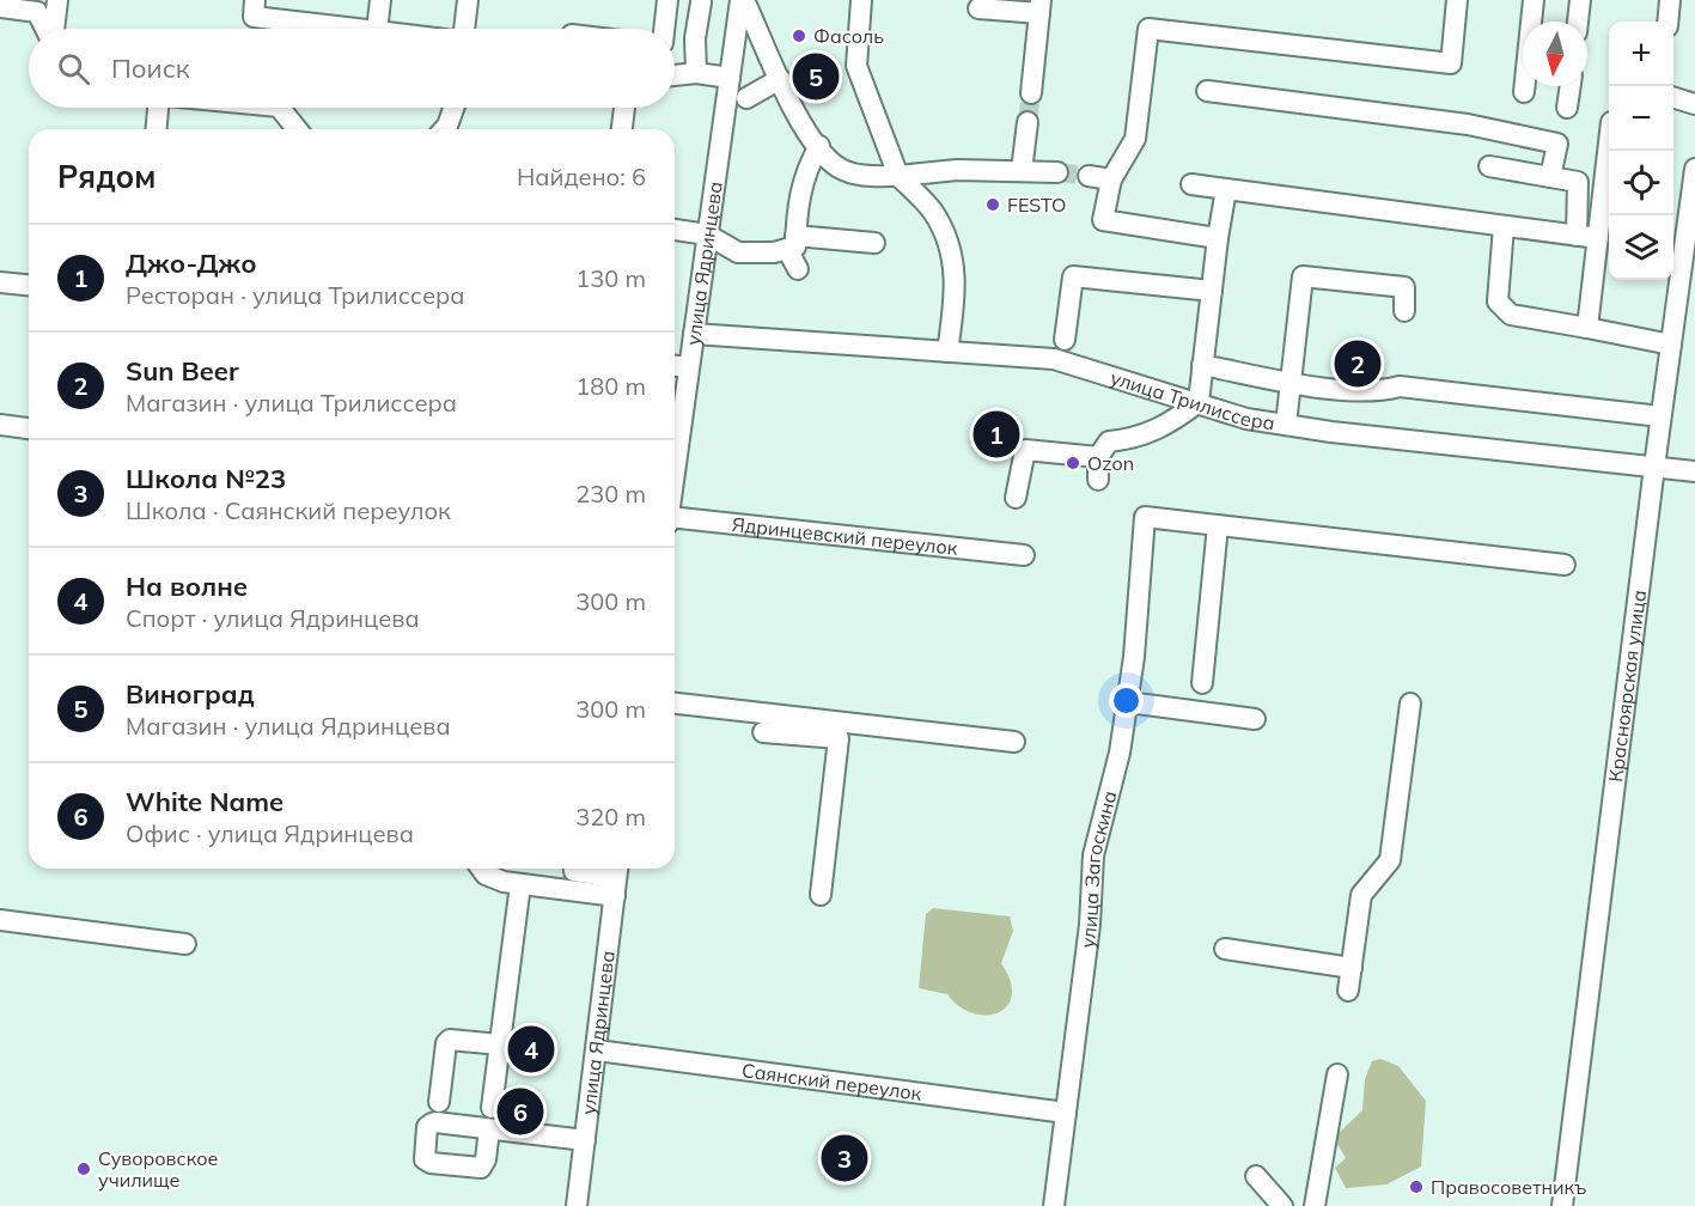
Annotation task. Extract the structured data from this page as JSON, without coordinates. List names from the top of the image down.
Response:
{
  "streets": {
    "street": [
      "улица Ядринцева",
      "улица Трилиссера",
      "Ядринцевский переулок",
      "Красноярская улица",
      "улица Загоскина",
      "Саянский переулок"
    ]
  },
  "crossings": [
    ["улица Ядринцева", "улица Трилиссера"],
    ["улица Ядринцева", "Саянский переулок"],
    ["улица Трилиссера", "Красноярская улица"],
    ["улица Загоскина", "Саянский переулок"]
  ],
  "places": [
    "Фасоль",
    "FESTO",
    "Ozon",
    "Суворовское училище",
    "Правосоветникъ"
  ],
  "north": "bottom",
  "page": {
    "map_buttons": ["+", "−"],
    "search": "Поиск",
    "pins": [
      "5",
      "2",
      "1",
      "4",
      "6",
      "3"
    ],
    "heading": ["Рядом", "Найдено: 6"],
    "list": [
      {
        "mark": "1",
        "name": "Джо-Джо",
        "note": "Ресторан · улица Трилиссера",
        "value": "130 m"
      },
      {
        "mark": "2",
        "name": "Sun Beer",
        "note": "Магазин · улица Трилиссера",
        "value": "180 m"
      },
      {
        "mark": "3",
        "name": "Школа №23",
        "note": "Школа · Саянский переулок",
        "value": "230 m"
      },
      {
        "mark": "4",
        "name": "На волне",
        "note": "Спорт · улица Ядринцева",
        "value": "300 m"
      },
      {
        "mark": "5",
        "name": "Виноград",
        "note": "Магазин · улица Ядринцева",
        "value": "300 m"
      },
      {
        "mark": "6",
        "name": "White Name",
        "note": "Офис · улица Ядринцева",
        "value": "320 m"
      }
    ]
  }
}
